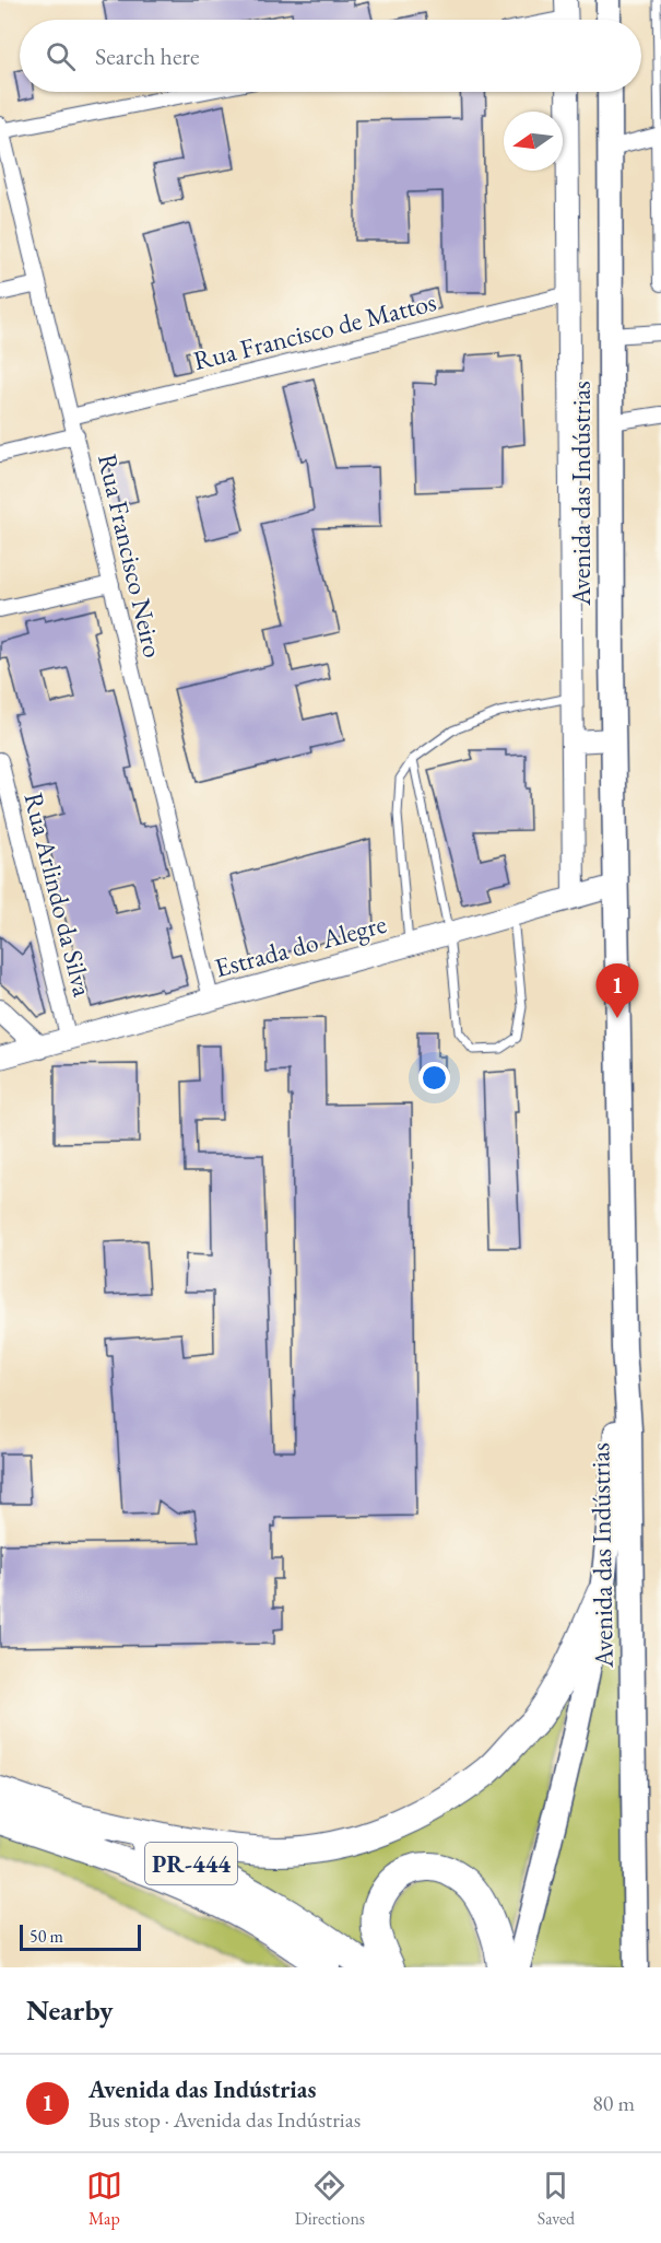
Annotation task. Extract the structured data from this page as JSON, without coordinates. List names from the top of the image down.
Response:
{
  "streets": {
    "highway": ["PR-444"],
    "main road": ["Avenida das Indústrias"],
    "street": [
      "Rua Francisco de Mattos",
      "Rua Francisco Neiro",
      "Rua Arlindo da Silva",
      "Estrada do Alegre"
    ]
  },
  "crossings": [
    ["Rua Francisco de Mattos", "Avenida das Indústrias"],
    ["Rua Francisco de Mattos", "Rua Francisco Neiro"],
    ["Avenida das Indústrias", "Estrada do Alegre"],
    ["Rua Francisco Neiro", "Estrada do Alegre"],
    ["Rua Arlindo da Silva", "Estrada do Alegre"]
  ],
  "scale_bar": "50 m",
  "north": "left",
  "page": {
    "search": "Search here",
    "pins": "1",
    "scale": "50 m",
    "heading": "Nearby",
    "list": [
      {
        "mark": "1",
        "name": "Avenida das Indústrias",
        "note": "Bus stop · Avenida das Indústrias",
        "value": "80 m"
      }
    ],
    "nav": ["Map", "Directions", "Saved"]
  }
}
